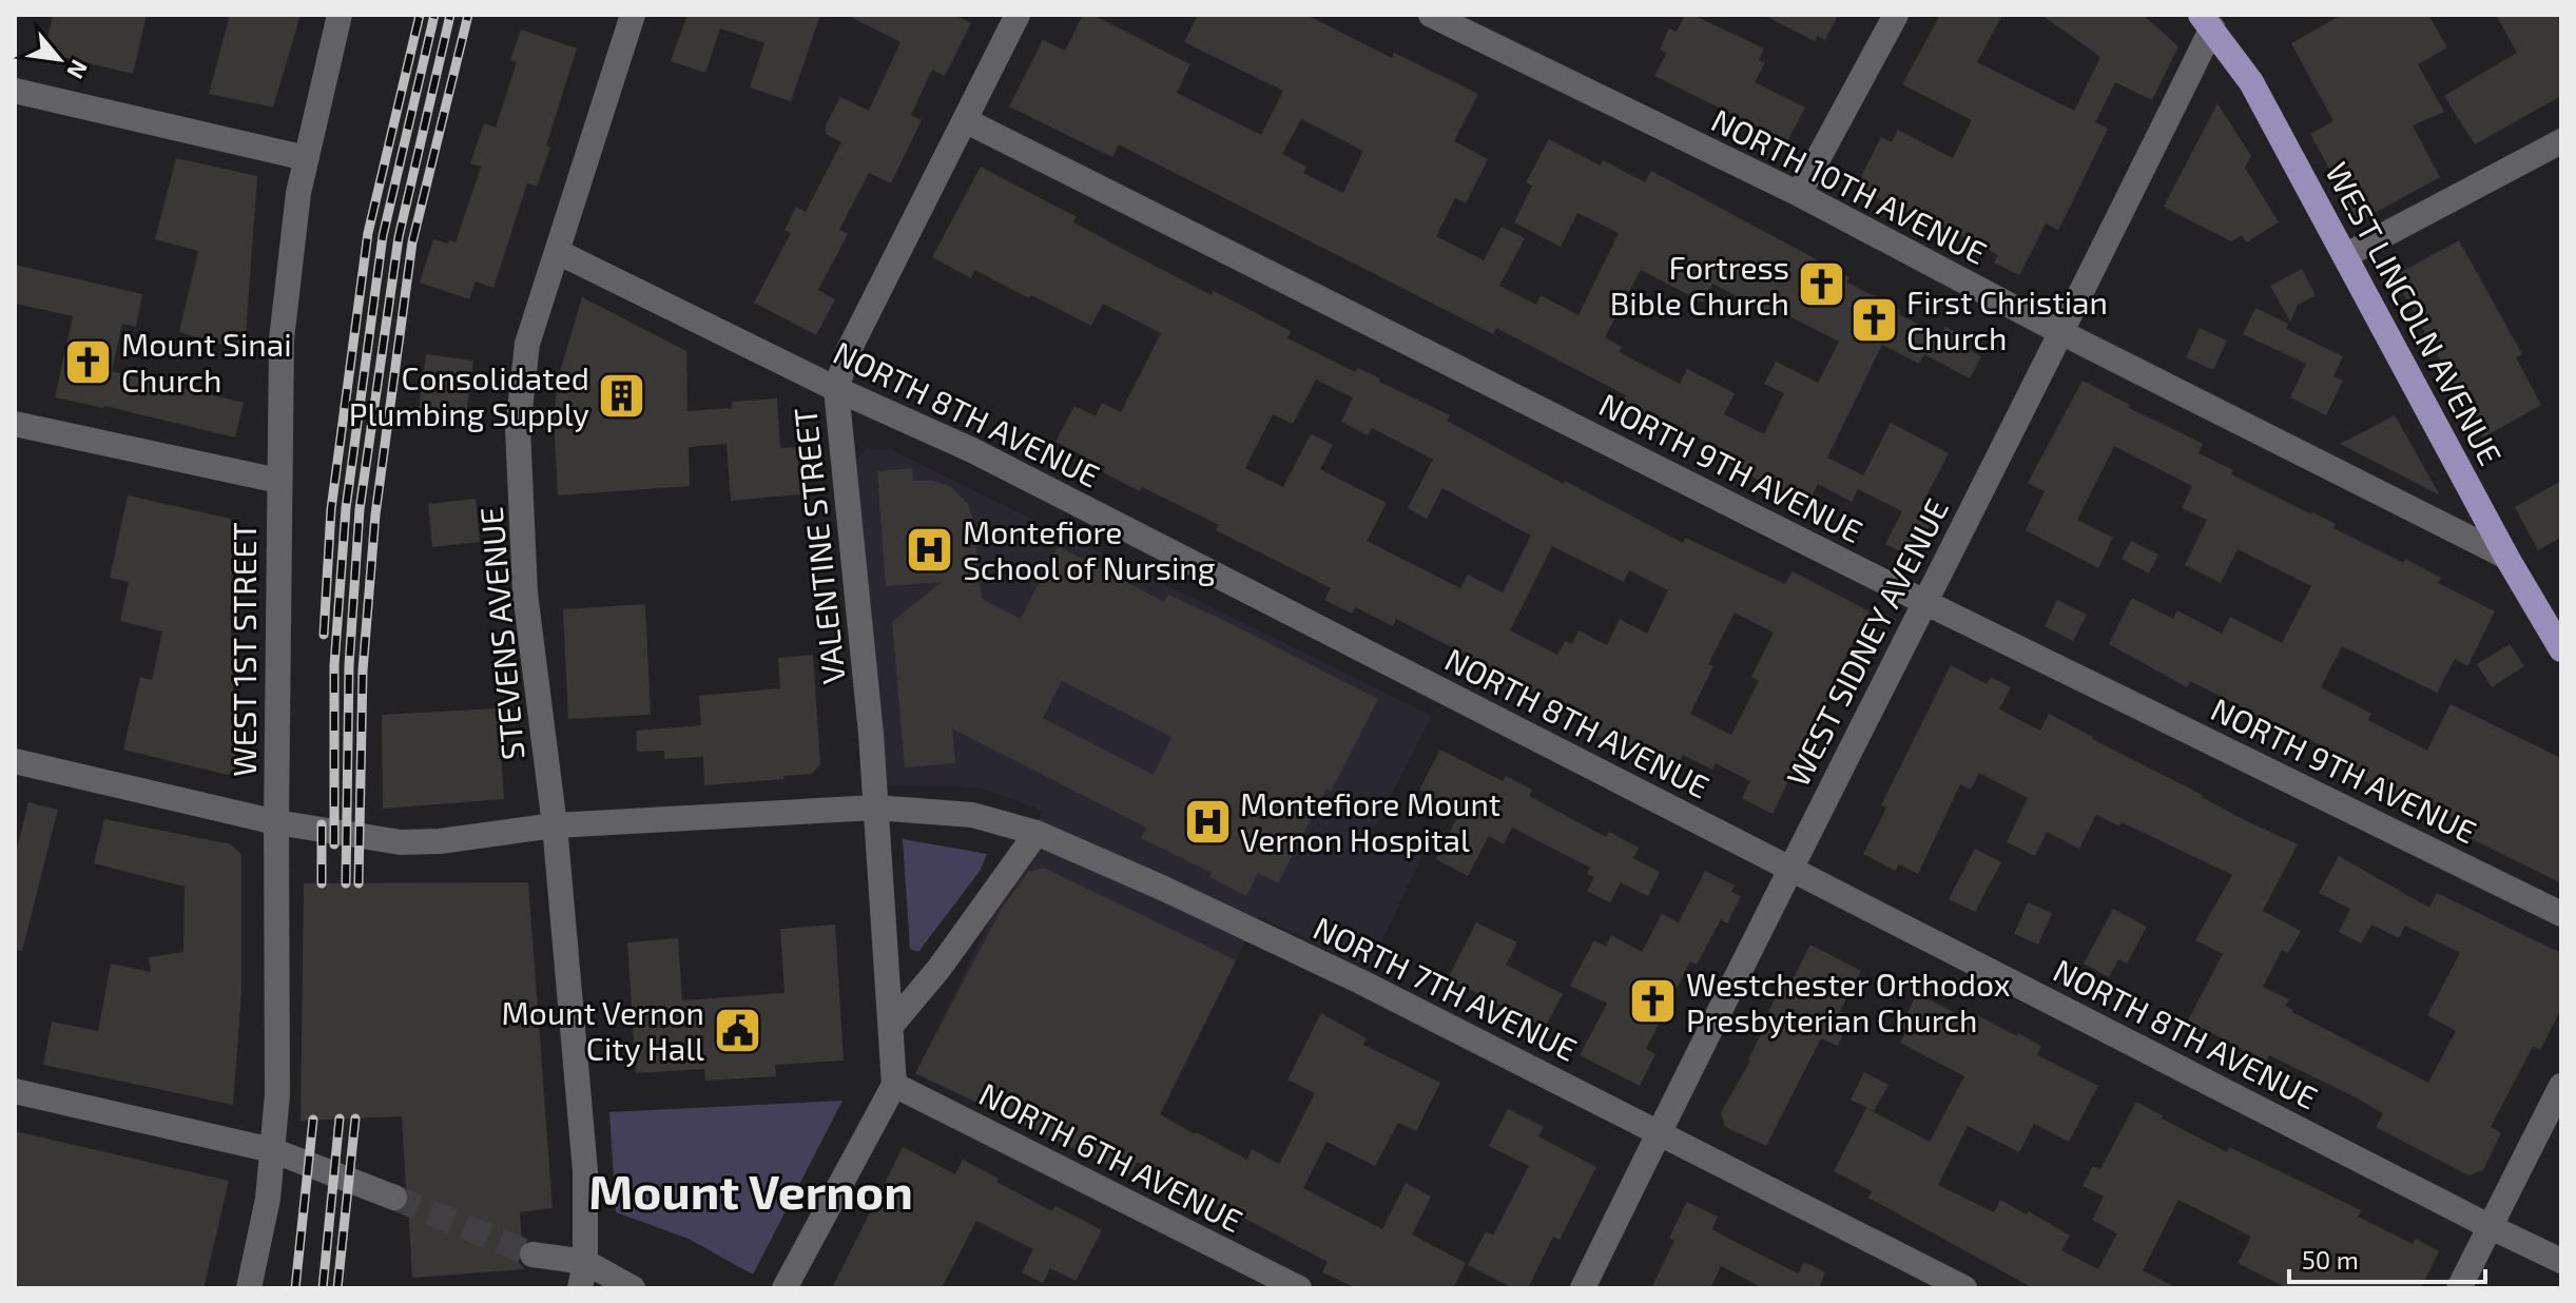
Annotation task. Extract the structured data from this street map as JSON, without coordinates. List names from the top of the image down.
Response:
{
  "streets": {
    "main road": ["WEST LINCOLN AVENUE"],
    "street": [
      "NORTH 10TH AVENUE",
      "NORTH 8TH AVENUE",
      "NORTH 9TH AVENUE",
      "VALENTINE STREET",
      "STEVENS AVENUE",
      "WEST SIDNEY AVENUE",
      "WEST 1ST STREET",
      "NORTH 7TH AVENUE",
      "NORTH 6TH AVENUE"
    ]
  },
  "crossings": [
    ["NORTH 10TH AVENUE", "WEST LINCOLN AVENUE"],
    ["NORTH 10TH AVENUE", "WEST SIDNEY AVENUE"],
    ["WEST LINCOLN AVENUE", "WEST SIDNEY AVENUE"],
    ["NORTH 8TH AVENUE", "VALENTINE STREET"],
    ["NORTH 8TH AVENUE", "STEVENS AVENUE"],
    ["NORTH 8TH AVENUE", "WEST SIDNEY AVENUE"],
    ["NORTH 9TH AVENUE", "VALENTINE STREET"],
    ["NORTH 9TH AVENUE", "WEST SIDNEY AVENUE"],
    ["VALENTINE STREET", "NORTH 7TH AVENUE"],
    ["VALENTINE STREET", "NORTH 6TH AVENUE"],
    ["STEVENS AVENUE", "NORTH 7TH AVENUE"],
    ["WEST SIDNEY AVENUE", "NORTH 7TH AVENUE"],
    ["WEST 1ST STREET", "NORTH 7TH AVENUE"]
  ],
  "districts": ["Mount Vernon"],
  "places": {
    "church": [
      "Fortress Bible Church",
      "First Christian Church",
      "Mount Sinai Church",
      "Westchester Orthodox Presbyterian Church"
    ],
    "building": ["Consolidated Plumbing Supply"],
    "hospital": ["Montefiore School of Nursing", "Montefiore Mount Vernon Hospital"],
    "public building": ["Mount Vernon City Hall"]
  },
  "scale_bar": "50 m",
  "north": "bottom right"
}
